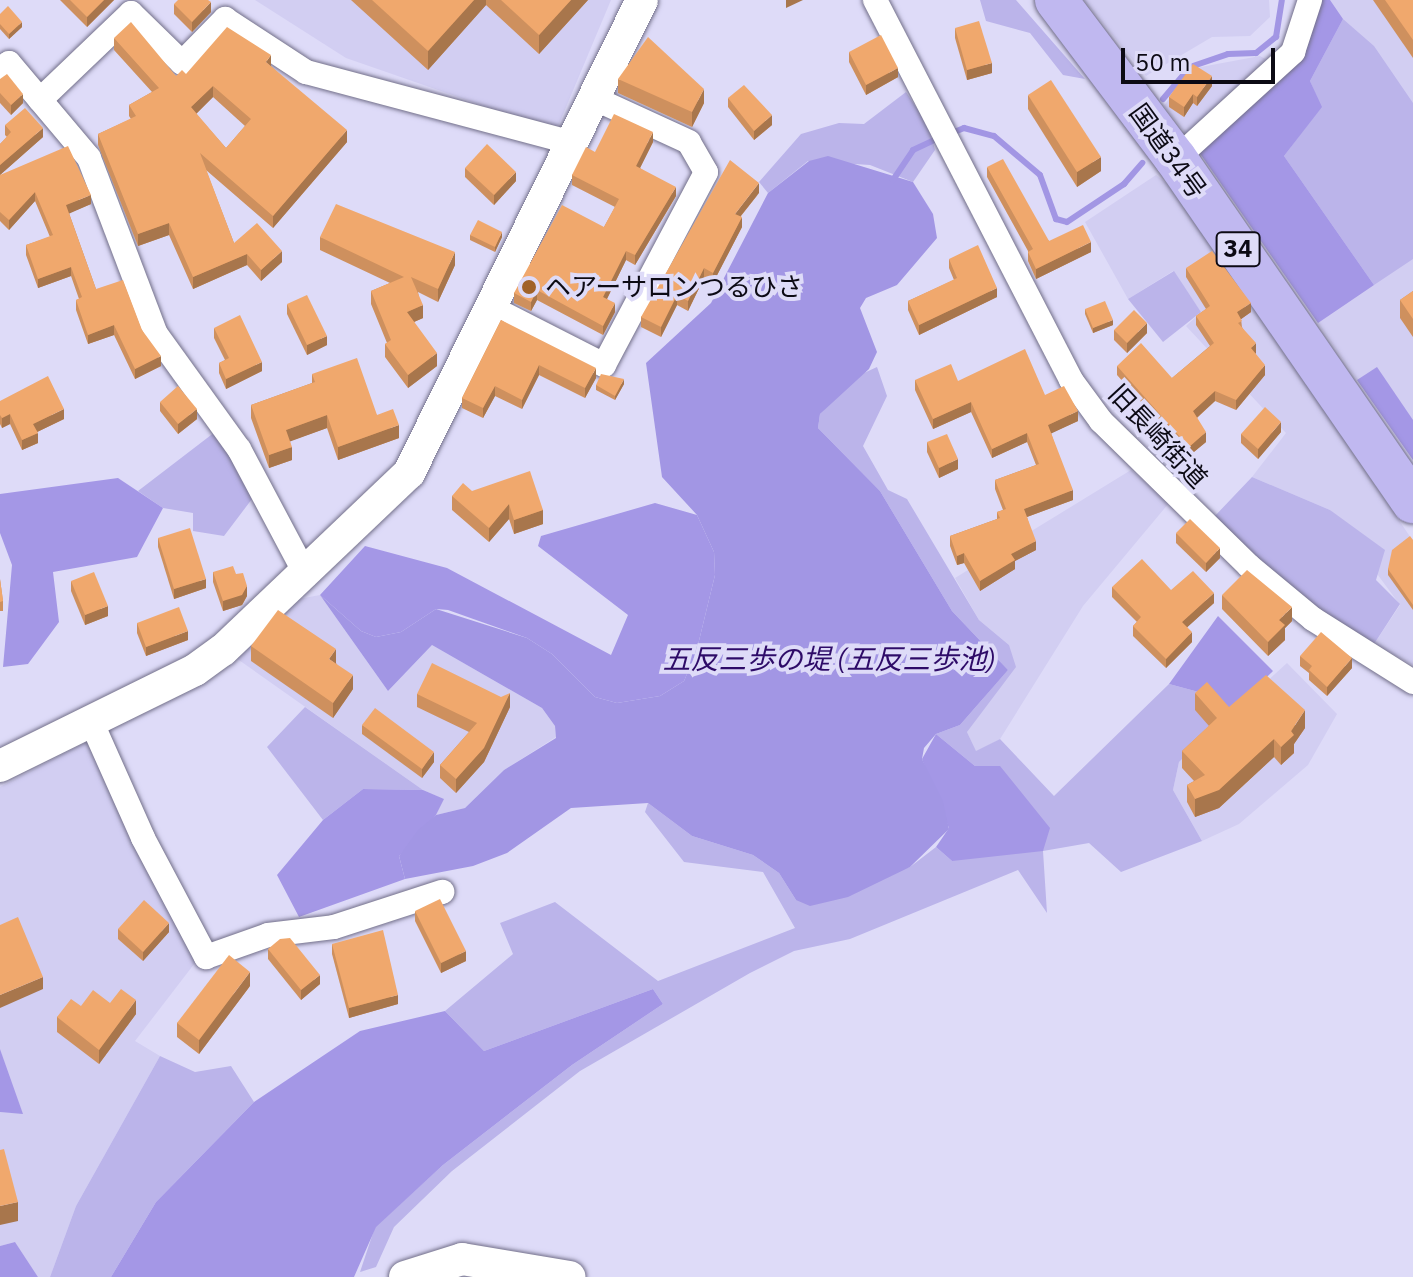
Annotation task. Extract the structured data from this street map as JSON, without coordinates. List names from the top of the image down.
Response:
{
  "streets": {
    "highway": ["国道34号", "34"],
    "street": ["旧長崎街道"]
  },
  "water": ["五反三歩の堤 (五反三歩池)"],
  "places": ["ヘアーサロンつるひさ"],
  "scale_bar": "50 m"
}
